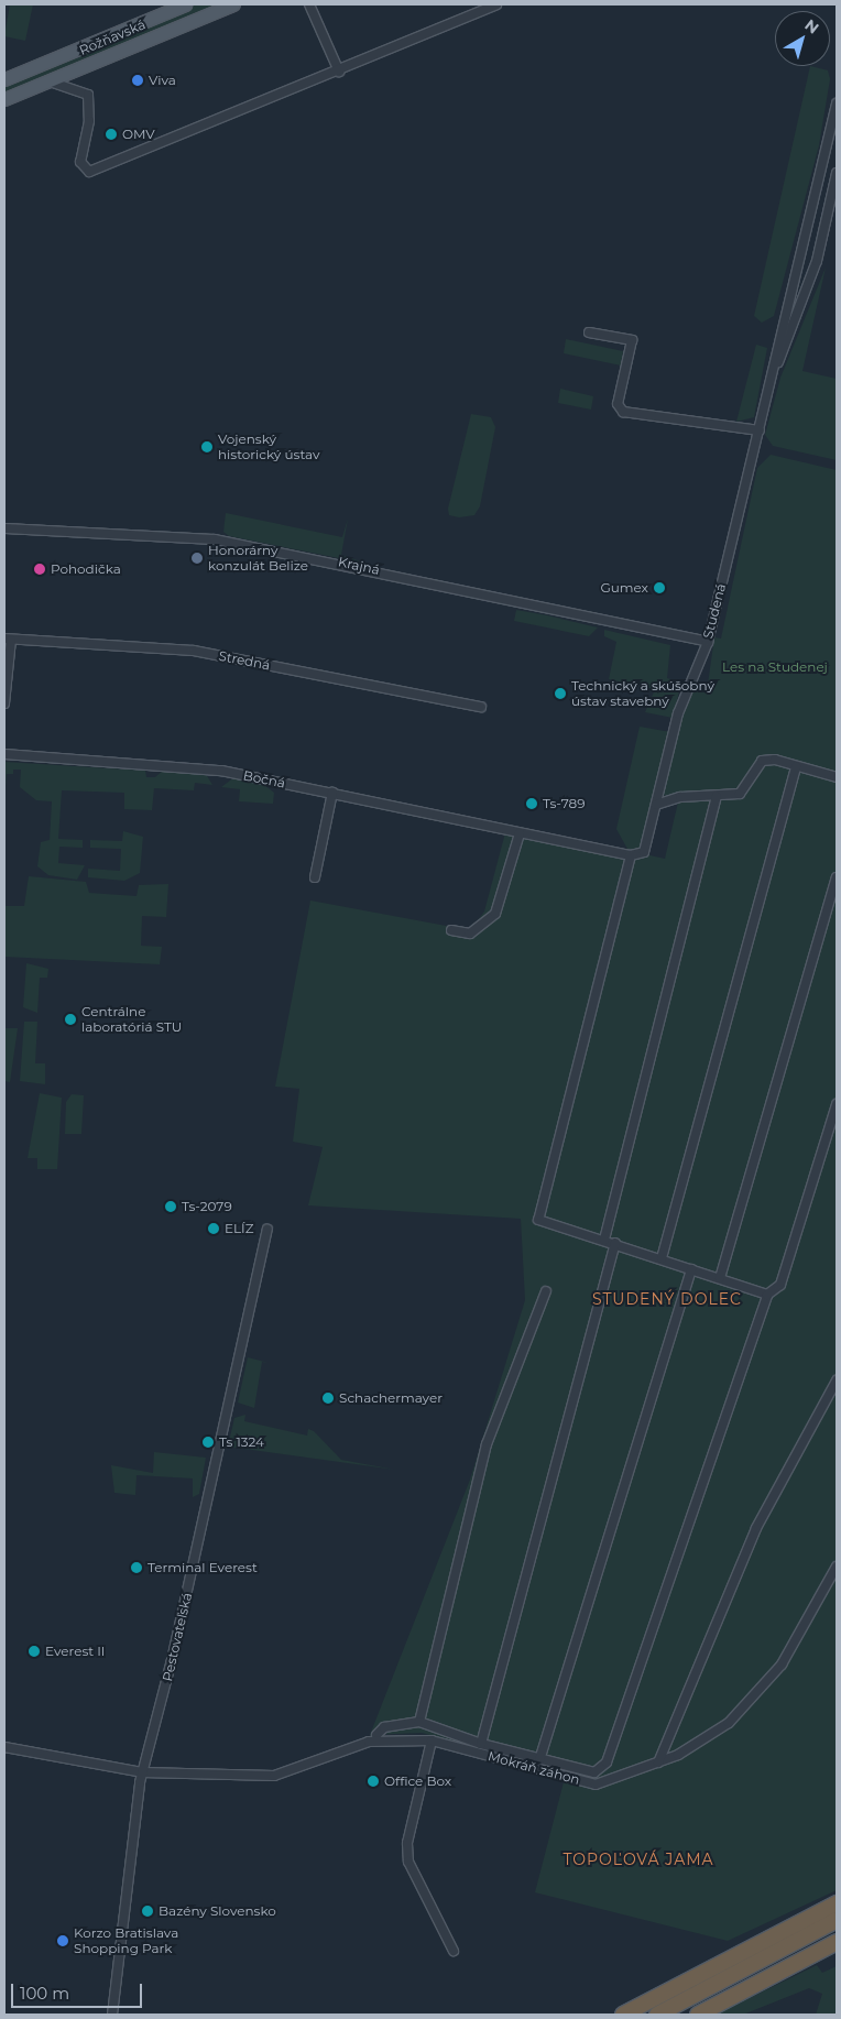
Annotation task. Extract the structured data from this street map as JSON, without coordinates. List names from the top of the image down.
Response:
{
  "streets": {
    "main road": ["Rožňavská"],
    "street": [
      "Krajná",
      "Studená",
      "Stredná",
      "Bočná",
      "Pestovateľská",
      "Mokráň záhon"
    ]
  },
  "crossings": [
    ["Krajná", "Studená"],
    ["Studená", "Bočná"],
    ["Pestovateľská", "Mokráň záhon"]
  ],
  "districts": ["STUDENÝ DOLEC", "TOPOĽOVÁ JAMA"],
  "parks": ["Les na Studenej"],
  "places": [
    "Viva",
    "OMV",
    "Vojenský historický ústav",
    "Honorárny konzulát Belize",
    "Pohodička",
    "Gumex",
    "Technický a skúšobný ústav stavebný",
    "Ts-789",
    "Centrálne laboratóriá STU",
    "Ts-2079",
    "ELÍZ",
    "Schachermayer",
    "Ts 1324",
    "Terminal Everest",
    "Everest II",
    "Office Box",
    "Bazény Slovensko",
    "Korzo Bratislava Shopping Park"
  ],
  "scale_bar": "100 m",
  "north": "top right"
}
